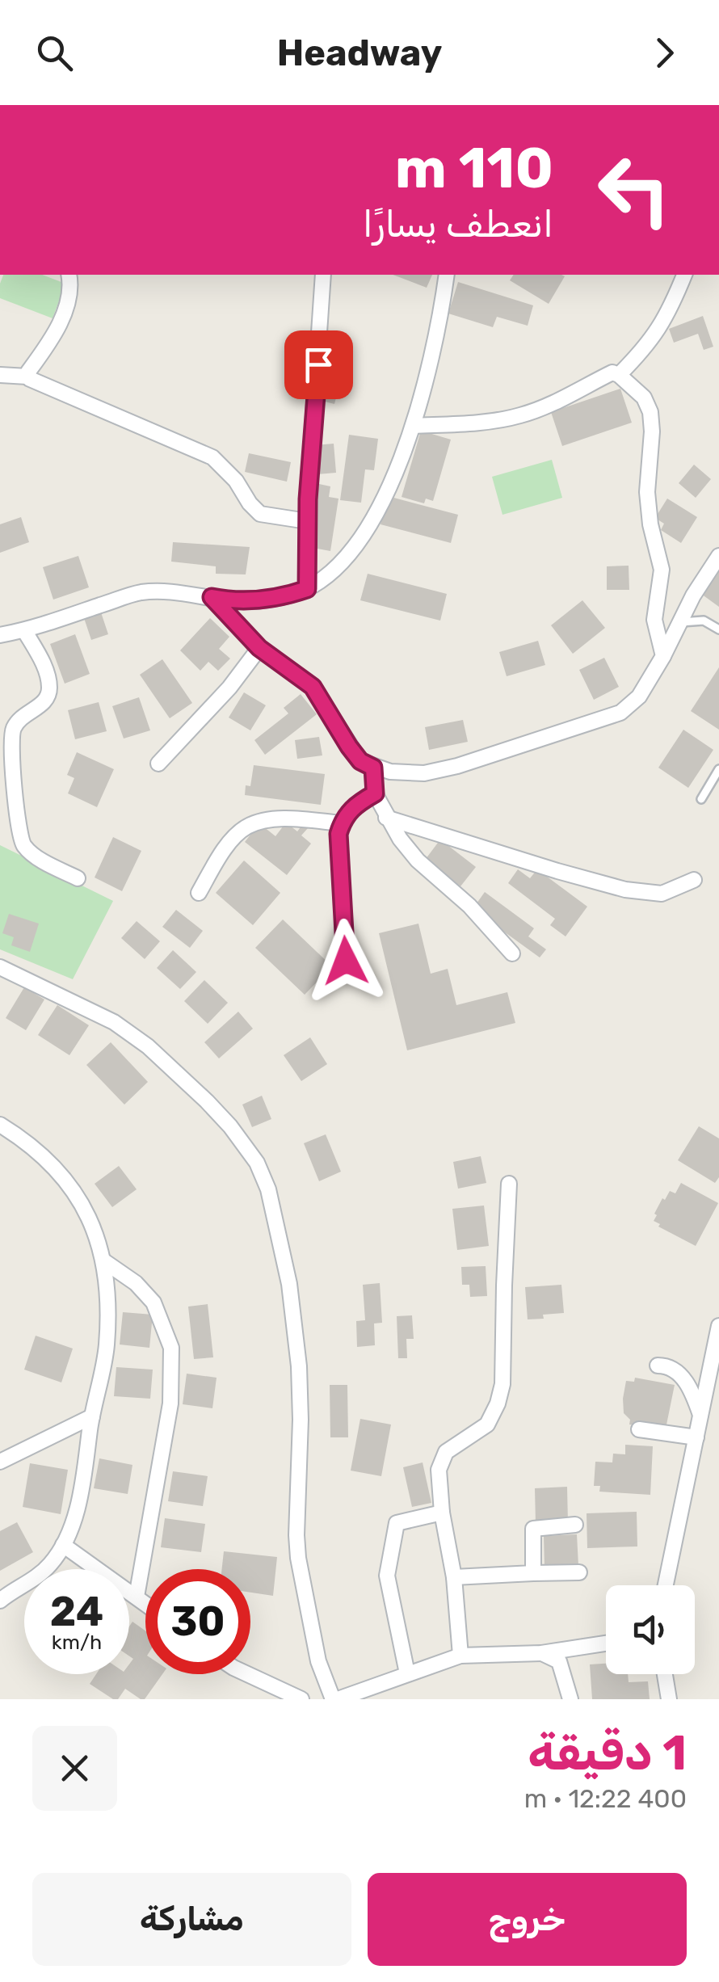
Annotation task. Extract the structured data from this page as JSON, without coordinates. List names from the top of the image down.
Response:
{
  "page": {
    "header": "Headway",
    "turn": ["110 m", "انعطف يسارًا"],
    "speed": "24 km/h",
    "limit": "30",
    "heading": ["1 دقيقة", "400 m · 12:22"],
    "buttons": ["خروج", "مشاركة"]
  }
}
